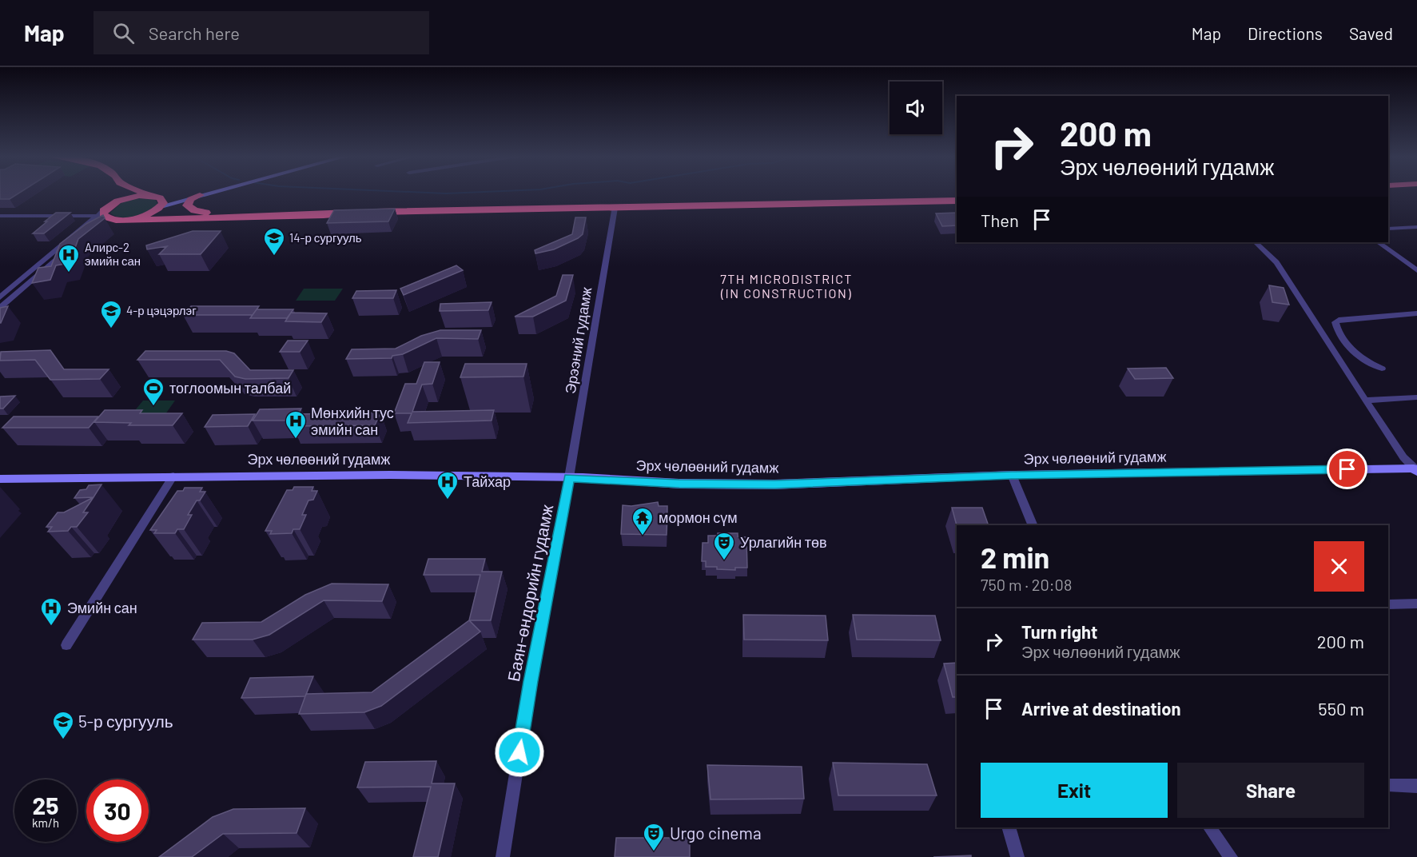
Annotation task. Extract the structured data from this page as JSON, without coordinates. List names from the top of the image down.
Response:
{
  "streets": {
    "main road": ["Эрх чөлөөний гудамж"],
    "street": ["Эрээний гудамж", "Баян-өндорийн гудамж"]
  },
  "crossings": [
    ["Эрээний гудамж", "Эрх чөлөөний гудамж"],
    ["Эрээний гудамж", "Баян-өндорийн гудамж"],
    ["Эрх чөлөөний гудамж", "Баян-өндорийн гудамж"]
  ],
  "districts": ["7TH MICRODISTRICT (IN CONSTRUCTION)"],
  "places": {
    "school or university": ["14-р сургууль", "4-р цэцэрлэг", "5-р сургууль"],
    "hospital": [
      "Aлирс-2 эмийн сан",
      "Мөнхийн тус эмийн сан",
      "Тайхар",
      "Эмийн сан"
    ],
    "sports": ["тоглоомын талбай"],
    "temple": ["мормон сүм"],
    "theatre": ["Урлагийн төв", "Urgo cinema"]
  },
  "page": {
    "header": "Map",
    "search": "Search here",
    "nav": ["Map", "Directions", "Saved"],
    "turn": ["200 m", "Эрх чөлөөний гудамж"],
    "then": "Then",
    "heading": ["2 min", "750 m · 20:08"],
    "list": [
      {
        "name": "Turn right",
        "note": "Эрх чөлөөний гудамж",
        "value": "200 m"
      },
      {
        "name": "Arrive at destination",
        "value": "550 m"
      }
    ],
    "buttons": ["Exit", "Share"],
    "speed": "25 km/h",
    "limit": "30"
  }
}
